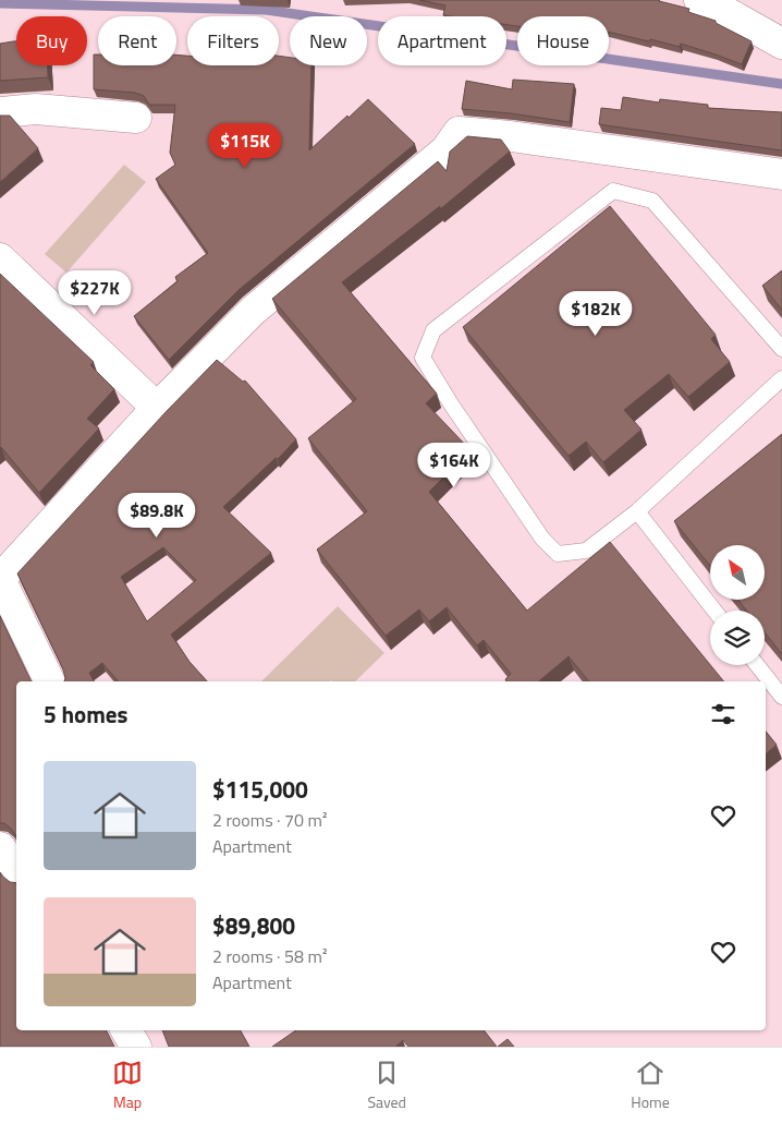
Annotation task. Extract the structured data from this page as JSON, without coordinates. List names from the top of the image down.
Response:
{
  "north": "top left",
  "page": {
    "chip": [
      "Buy",
      "Rent",
      "Filters",
      "New",
      "Apartment",
      "House"
    ],
    "price": [
      "$115K",
      "$227K",
      "$182K",
      "$164K",
      "$89.8K"
    ],
    "heading": "5 homes",
    "list": [
      {
        "name": "$115,000",
        "note": "2 rooms · 70 m² · Apartment"
      },
      {
        "name": "$89,800",
        "note": "2 rooms · 58 m² · Apartment"
      }
    ],
    "tabs": ["Map", "Saved", "Home"]
  }
}
